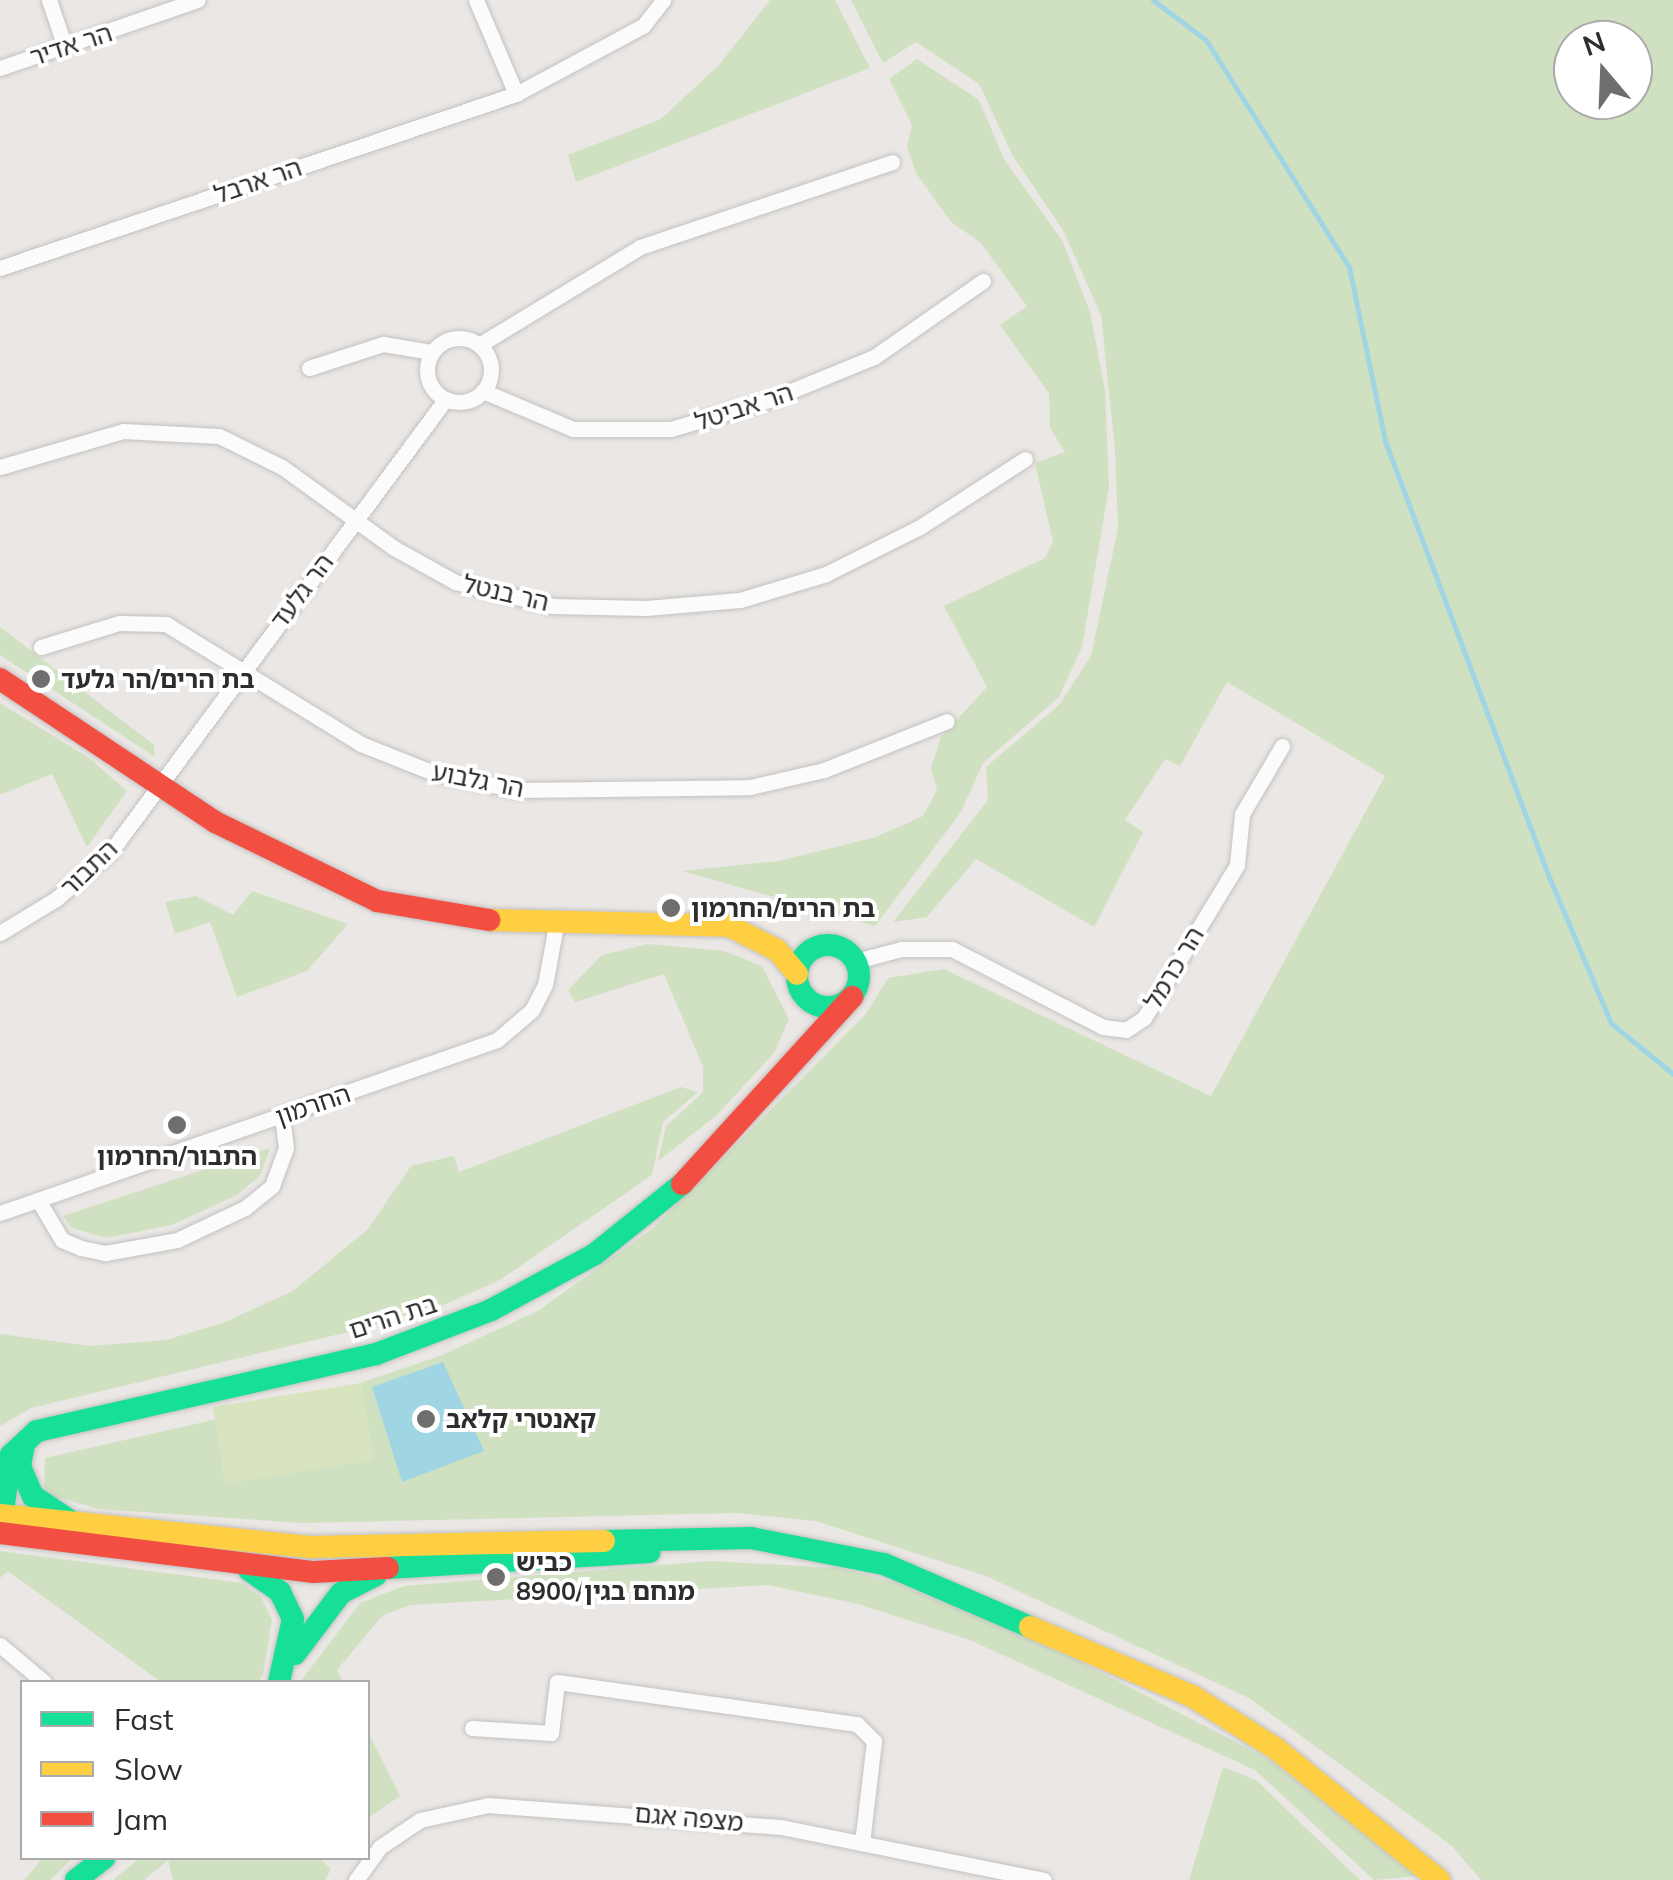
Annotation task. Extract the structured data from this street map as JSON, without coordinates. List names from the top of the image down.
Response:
{
  "streets": {
    "main road": ["בת הרים"],
    "street": [
      "הר אדיר",
      "הר ארבל",
      "הר אביטל",
      "הר גלעד",
      "הר בנטל",
      "הר גלבוע",
      "התבור",
      "הר כרמל",
      "החרמון",
      "מצפה אגם"
    ]
  },
  "crossings": [
    ["הר אביטל", "הר גלעד"],
    ["הר גלעד", "הר בנטל"],
    ["הר גלעד", "הר גלבוע"],
    ["הר גלעד", "התבור"],
    ["הר כרמל", "בת הרים"]
  ],
  "places": [
    "בת הרים/הר גלעד",
    "בת הרים/החרמון",
    "התבור/החרמון",
    "קאנטרי קלאב",
    "כביש 8900/מנחם בגין"
  ],
  "legend": ["Fast", "Slow", "Jam"],
  "north": "top"
}
